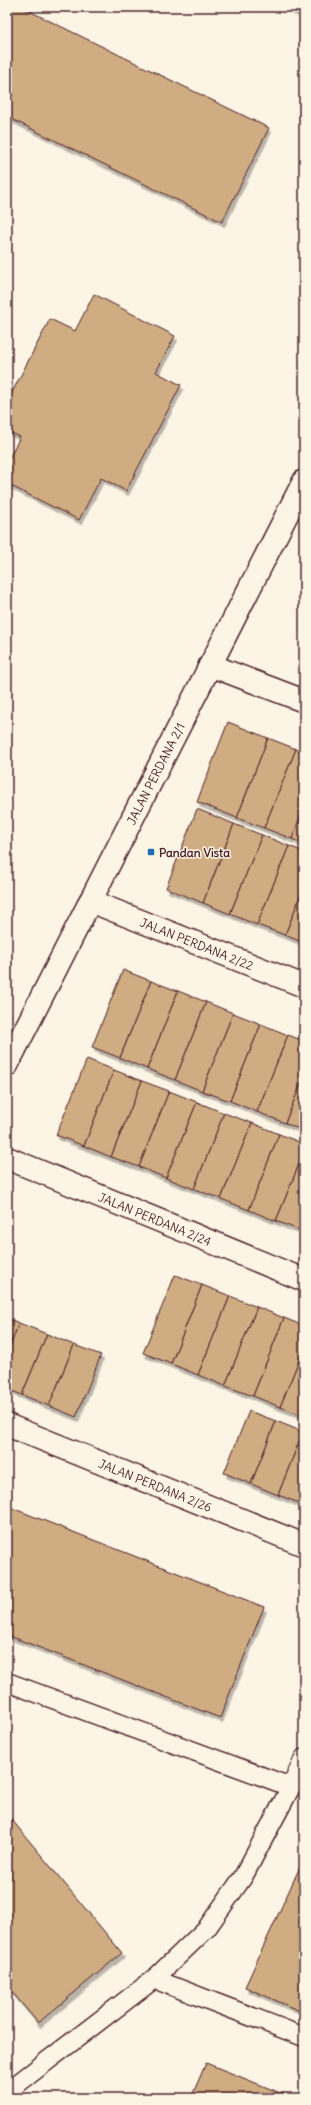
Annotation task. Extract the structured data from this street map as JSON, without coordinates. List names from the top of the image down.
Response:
{
  "streets": {
    "street": [
      "JALAN PERDANA 2/1",
      "JALAN PERDANA 2/22",
      "JALAN PERDANA 2/24",
      "JALAN PERDANA 2/26"
    ]
  },
  "crossings": [
    ["JALAN PERDANA 2/1", "JALAN PERDANA 2/22"]
  ],
  "places": {
    "transit": ["Pandan Vista"]
  }
}
